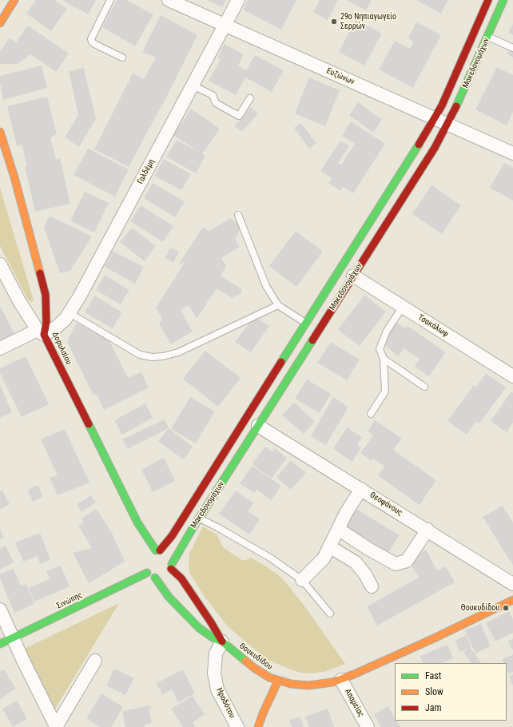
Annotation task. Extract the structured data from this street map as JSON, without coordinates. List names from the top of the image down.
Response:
{
  "streets": {
    "street": [
      "Μακεδονομάχων",
      "Ευζώνων",
      "Γαλδέμη",
      "Τσακάλωφ",
      "Δορυλαίου",
      "Θεοφάνους",
      "Σινώπης",
      "Θουκυδίδου",
      "Ηροδότου",
      "Απαμείας"
    ]
  },
  "crossings": [
    ["Μακεδονομάχων", "Ευζώνων"],
    ["Μακεδονομάχων", "Τσακάλωφ"],
    ["Μακεδονομάχων", "Δορυλαίου"],
    ["Μακεδονομάχων", "Θεοφάνους"],
    ["Μακεδονομάχων", "Σινώπης"],
    ["Μακεδονομάχων", "Θουκυδίδου"],
    ["Ευζώνων", "Γαλδέμη"],
    ["Γαλδέμη", "Δορυλαίου"],
    ["Δορυλαίου", "Θουκυδίδου"],
    ["Σινώπης", "Θουκυδίδου"],
    ["Θουκυδίδου", "Ηροδότου"],
    ["Θουκυδίδου", "Απαμείας"]
  ],
  "places": ["29ο Νηπιαγωγείο Σερρών", "Θουκυδίδου"],
  "legend": ["Fast", "Slow", "Jam"]
}
